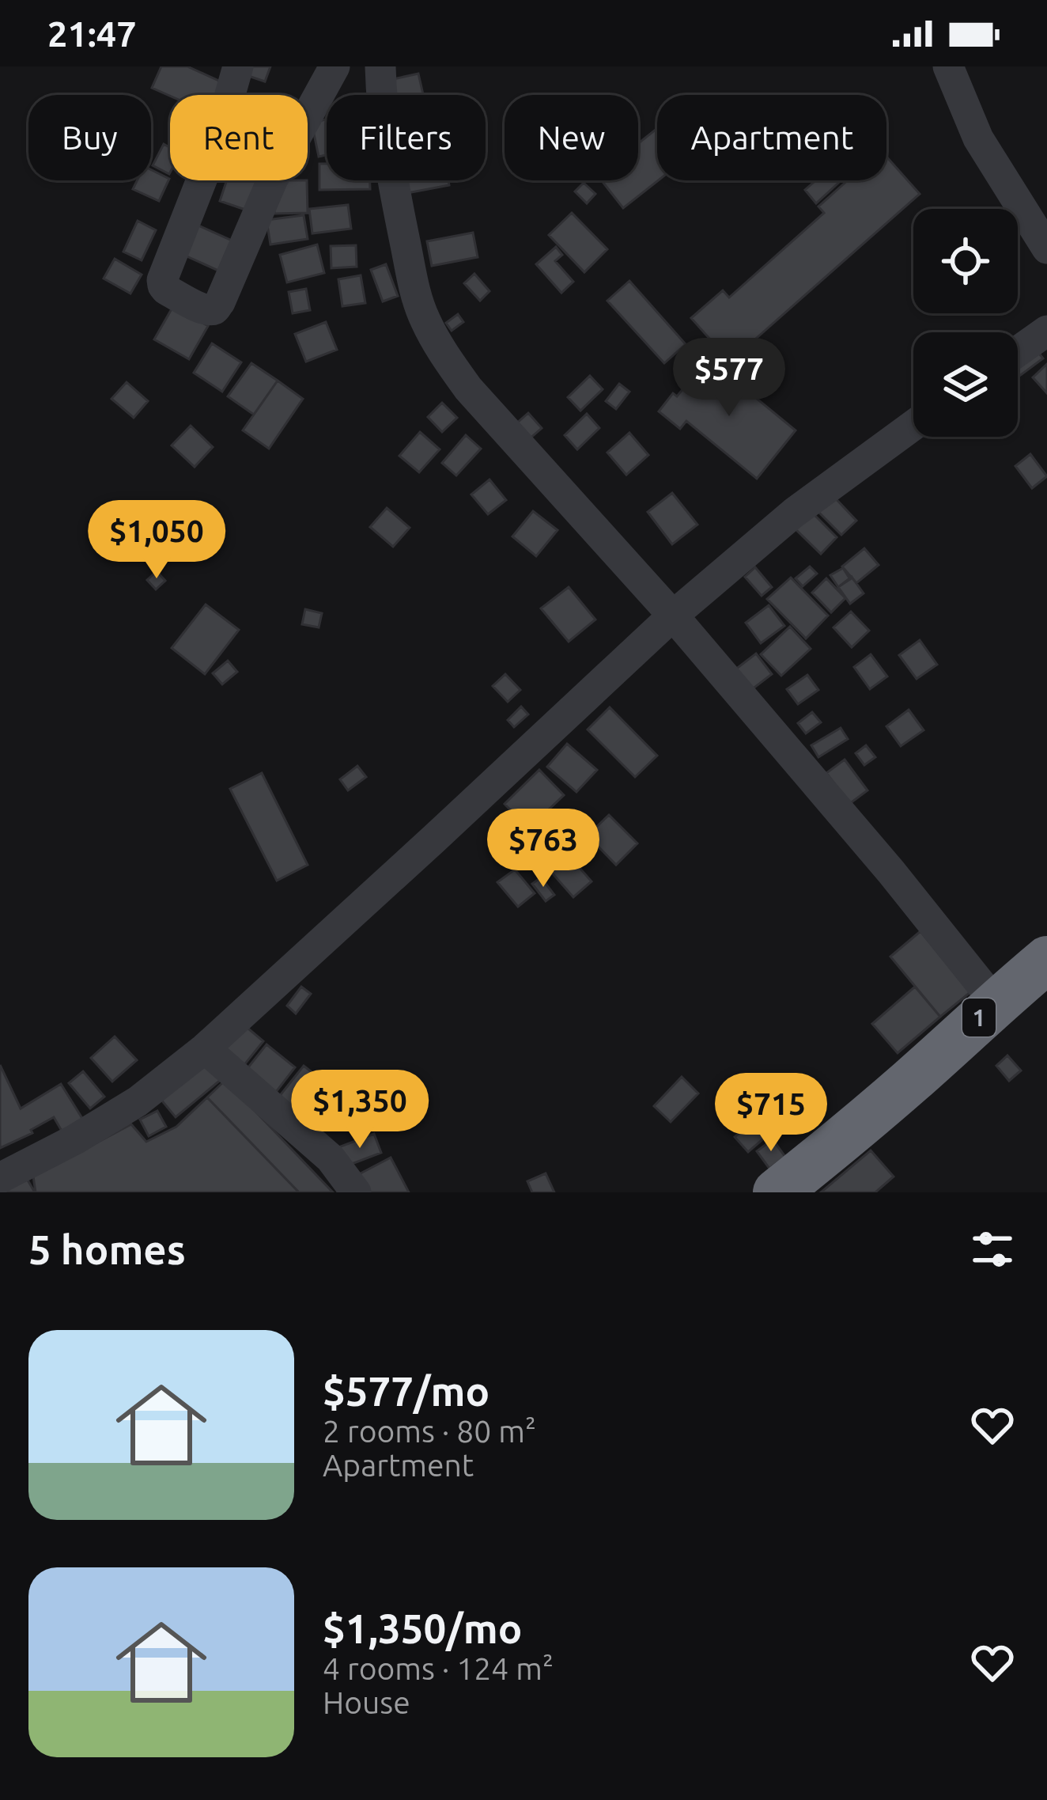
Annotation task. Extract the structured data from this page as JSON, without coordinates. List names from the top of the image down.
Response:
{
  "streets": {
    "highway": ["1"]
  },
  "page": {
    "status": "21:47",
    "chip": [
      "Buy",
      "Rent",
      "Filters",
      "New",
      "Apartment"
    ],
    "price": [
      "$577",
      "$1,050",
      "$763",
      "$1,350",
      "$715"
    ],
    "heading": "5 homes",
    "list": [
      {
        "name": "$577/mo",
        "note": "2 rooms · 80 m² · Apartment"
      },
      {
        "name": "$1,350/mo",
        "note": "4 rooms · 124 m² · House"
      }
    ]
  }
}
